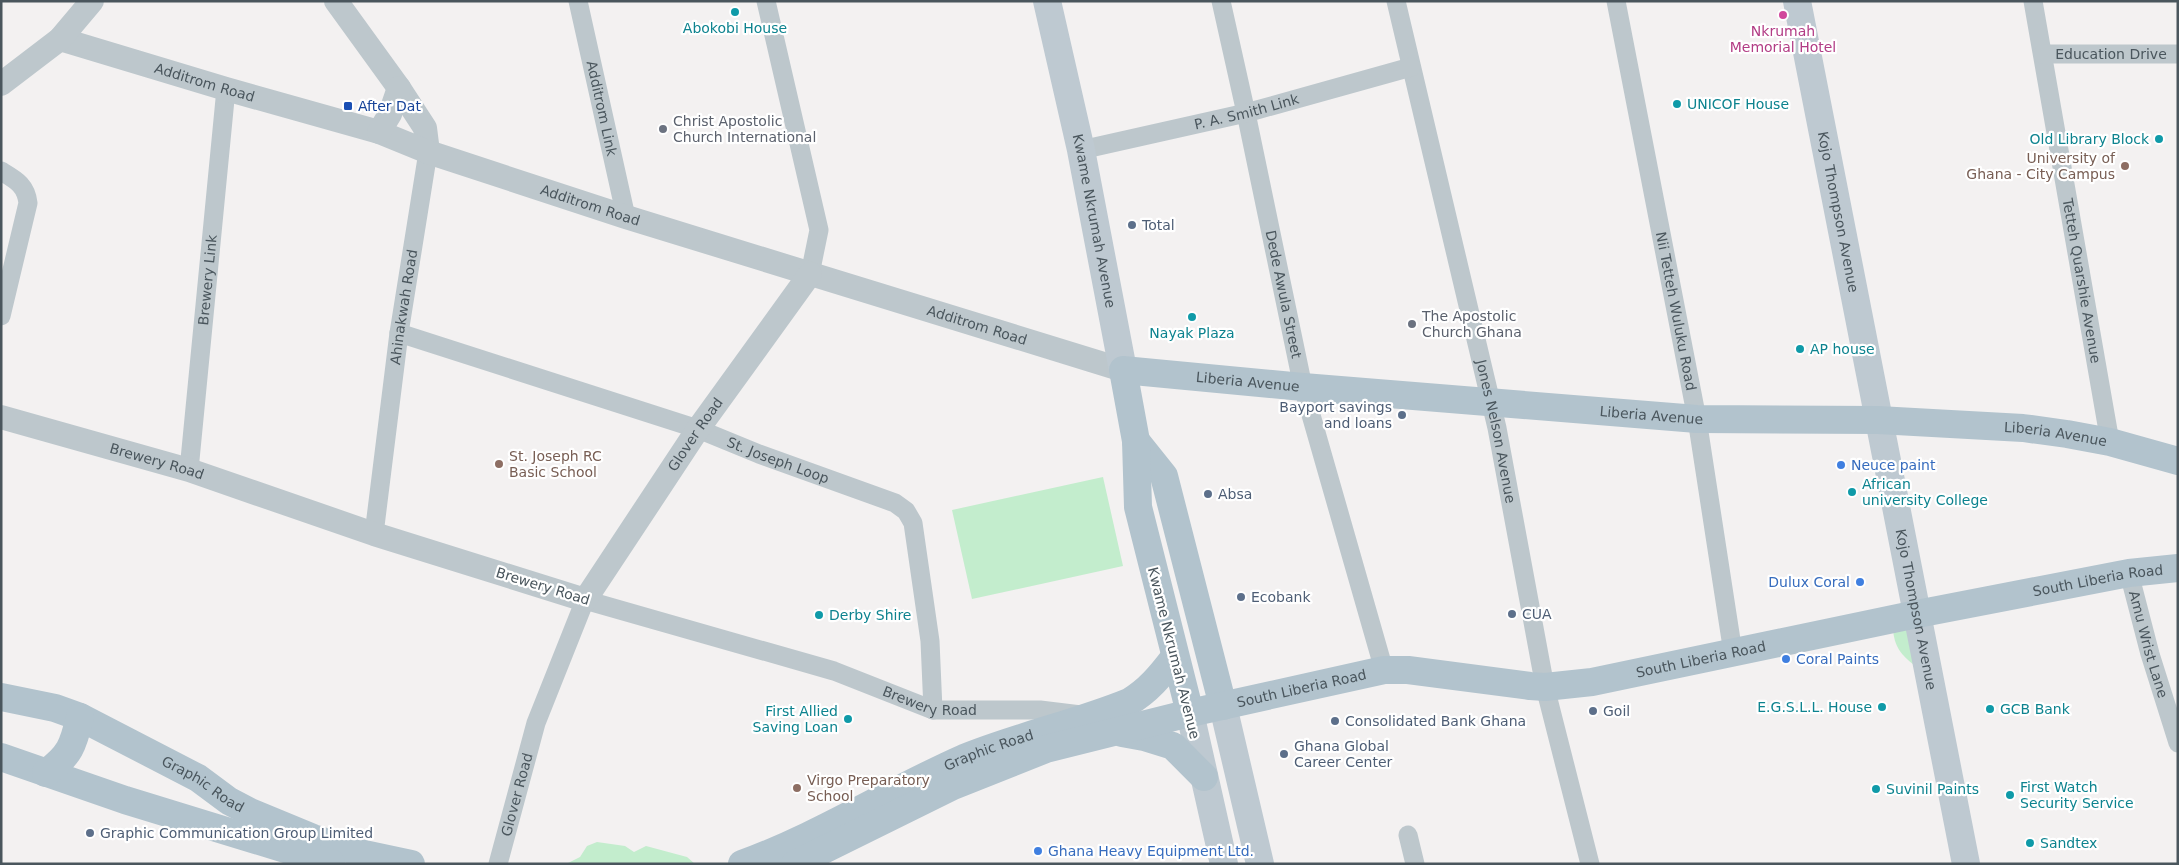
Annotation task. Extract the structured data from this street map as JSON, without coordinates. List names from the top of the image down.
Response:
{
  "streets": {
    "main road": [
      "Kojo Thompson Avenue",
      "Kwame Nkrumah Avenue",
      "Liberia Avenue",
      "South Liberia Road",
      "Graphic Road"
    ],
    "street": [
      "Education Drive",
      "Additrom Road",
      "Additrom Link",
      "P. A. Smith Link",
      "Brewery Link",
      "Tetteh Quarshie Avenue",
      "Dede Awula Street",
      "Ahinakwah Road",
      "Nii Tetteh Wuluku Road",
      "Jones Nelson Avenue",
      "Glover Road",
      "St. Joseph Loop",
      "Brewery Road",
      "Amu Wrist Lane"
    ]
  },
  "crossings": [
    ["Education Drive", "Tetteh Quarshie Avenue"],
    ["Additrom Road", "Additrom Link"],
    ["Additrom Road", "Kwame Nkrumah Avenue"],
    ["Additrom Road", "Brewery Link"],
    ["Additrom Road", "Ahinakwah Road"],
    ["Additrom Road", "Liberia Avenue"],
    ["Additrom Road", "Glover Road"],
    ["P. A. Smith Link", "Kwame Nkrumah Avenue"],
    ["P. A. Smith Link", "Dede Awula Street"],
    ["P. A. Smith Link", "Jones Nelson Avenue"],
    ["Kojo Thompson Avenue", "Liberia Avenue"],
    ["Kojo Thompson Avenue", "South Liberia Road"],
    ["Kwame Nkrumah Avenue", "Liberia Avenue"],
    ["Kwame Nkrumah Avenue", "South Liberia Road"],
    ["Kwame Nkrumah Avenue", "Graphic Road"],
    ["Brewery Link", "Brewery Road"],
    ["Tetteh Quarshie Avenue", "Liberia Avenue"],
    ["Dede Awula Street", "Liberia Avenue"],
    ["Dede Awula Street", "South Liberia Road"],
    ["Ahinakwah Road", "St. Joseph Loop"],
    ["Ahinakwah Road", "Brewery Road"],
    ["Nii Tetteh Wuluku Road", "Liberia Avenue"],
    ["Nii Tetteh Wuluku Road", "South Liberia Road"],
    ["Liberia Avenue", "Jones Nelson Avenue"],
    ["Jones Nelson Avenue", "South Liberia Road"],
    ["Glover Road", "St. Joseph Loop"],
    ["Glover Road", "Brewery Road"],
    ["St. Joseph Loop", "Brewery Road"],
    ["Brewery Road", "Graphic Road"],
    ["South Liberia Road", "Amu Wrist Lane"],
    ["South Liberia Road", "Graphic Road"]
  ],
  "places": {
    "other": [
      "Abokobi House",
      "Nkrumah Memorial Hotel",
      "UNICOF House",
      "Christ Apostolic Church International",
      "Old Library Block",
      "University of Ghana - City Campus",
      "Total",
      "Nayak Plaza",
      "The Apostolic Church Ghana",
      "AP house",
      "Bayport savings and loans",
      "St. Joseph RC Basic School",
      "Neuce paint",
      "African university College",
      "Absa",
      "Dulux Coral",
      "Ecobank",
      "CUA",
      "Derby Shire",
      "Coral Paints",
      "E.G.S.L.L. House",
      "GCB Bank",
      "Goil",
      "First Allied Saving Loan",
      "Consolidated Bank Ghana",
      "Ghana Global Career Center",
      "Virgo Preparatory School",
      "Suvinil Paints",
      "First Watch Security Service",
      "Graphic Communication Group Limited",
      "Sandtex",
      "Ghana Heavy Equipment Ltd."
    ],
    "transit": ["After Dat"]
  }
}
